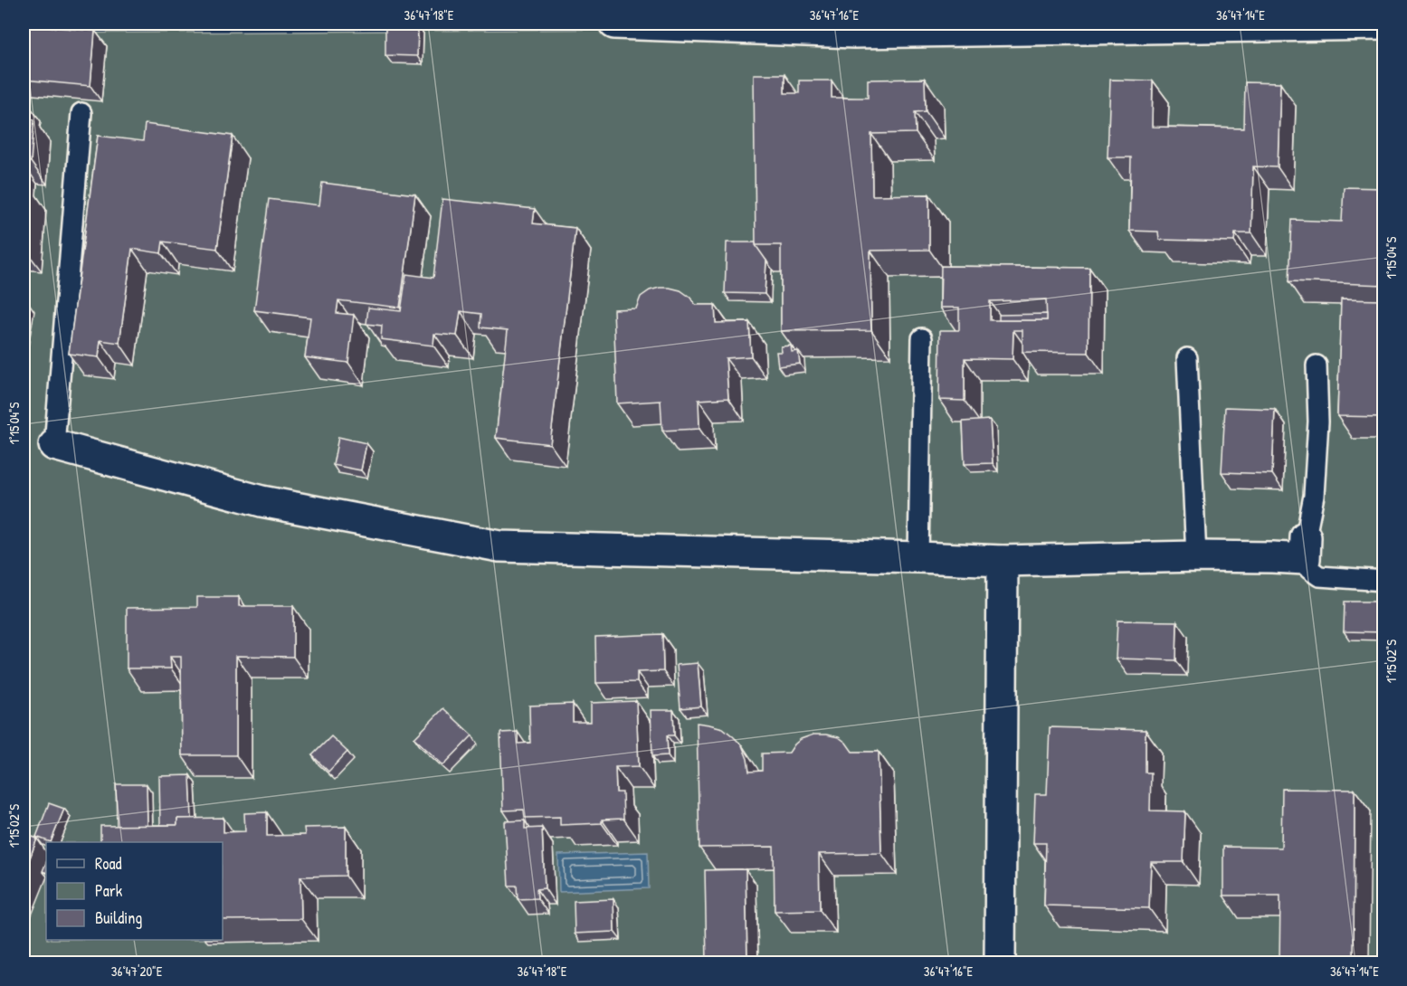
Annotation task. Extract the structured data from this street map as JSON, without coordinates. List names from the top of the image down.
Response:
{
  "legend": ["Road", "Park", "Building"],
  "coordinates": [
    "36°47'18\"E",
    "36°47'16\"E",
    "36°47'14\"E",
    "1°15'04\"S",
    "1°15'02\"S",
    "36°47'20\"E"
  ]
}
